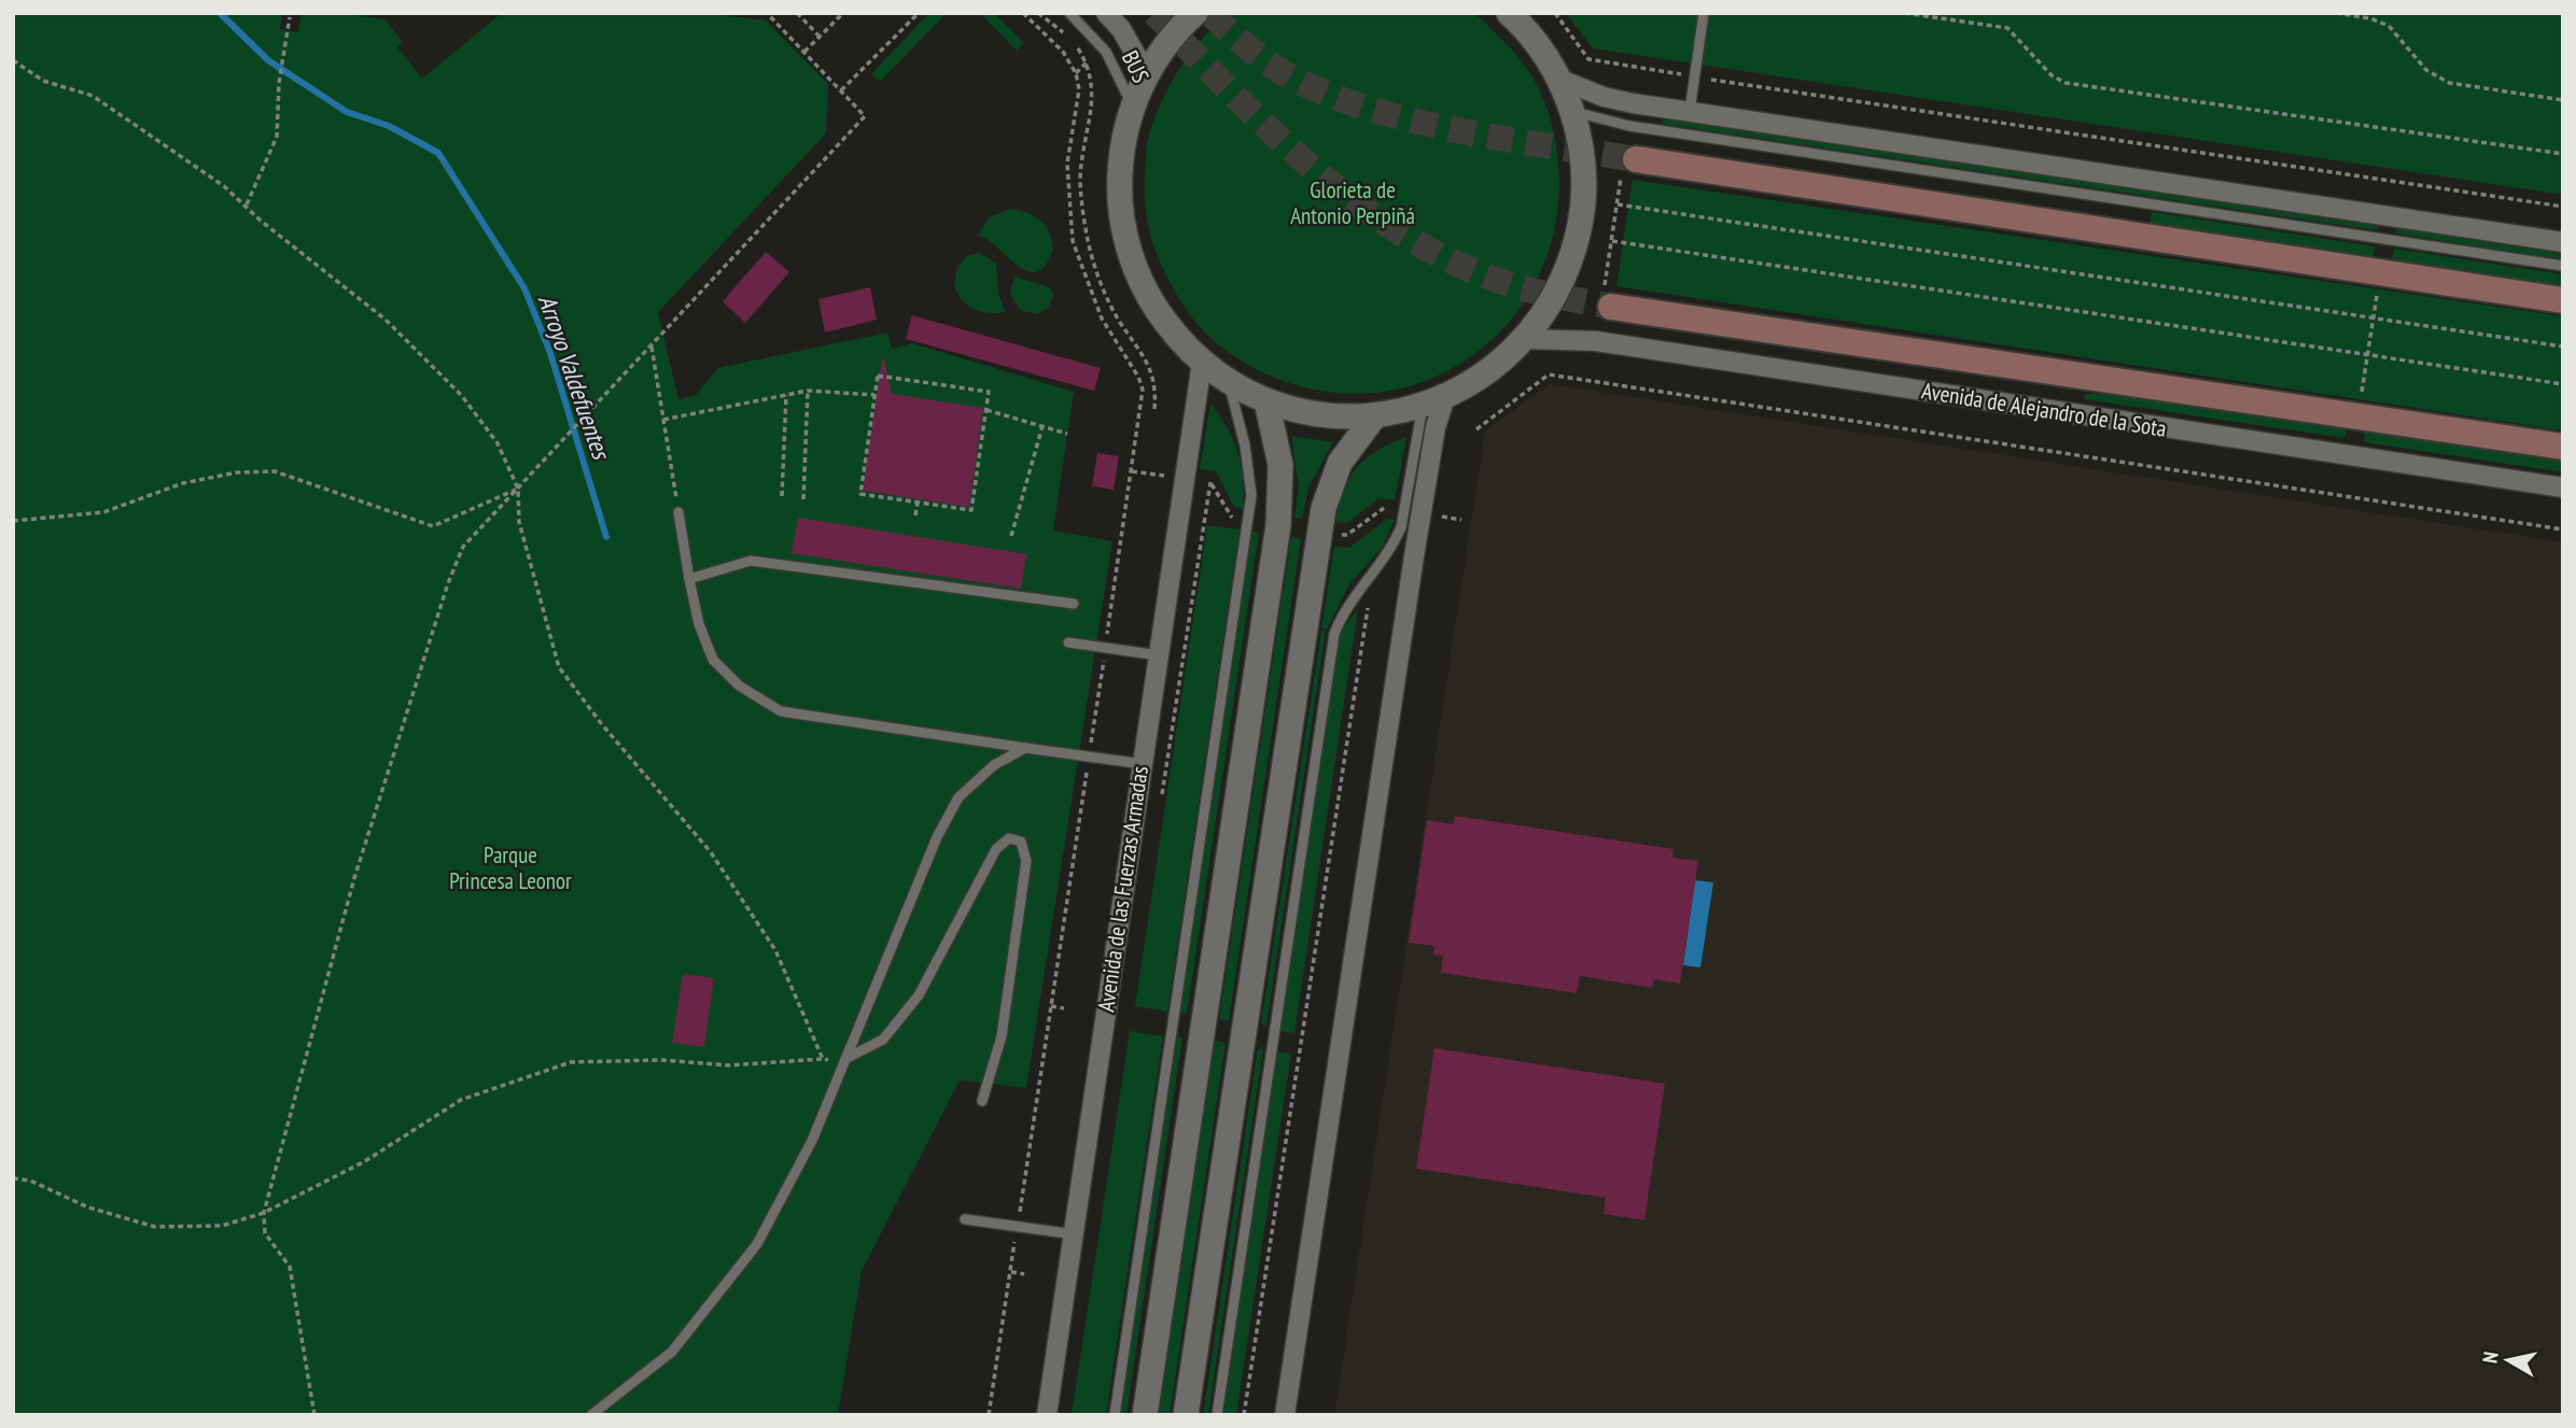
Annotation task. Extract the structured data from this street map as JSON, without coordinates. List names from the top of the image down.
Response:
{
  "streets": {
    "main road": ["Avenida de Alejandro de la Sota"],
    "street": ["Avenida de las Fuerzas Armadas"],
    "lane": ["BUS"]
  },
  "water": ["Arroyo Valdefuentes"],
  "parks": ["Glorieta de Antonio Perpiñá", "Parque Princesa Leonor"],
  "north": "left"
}
